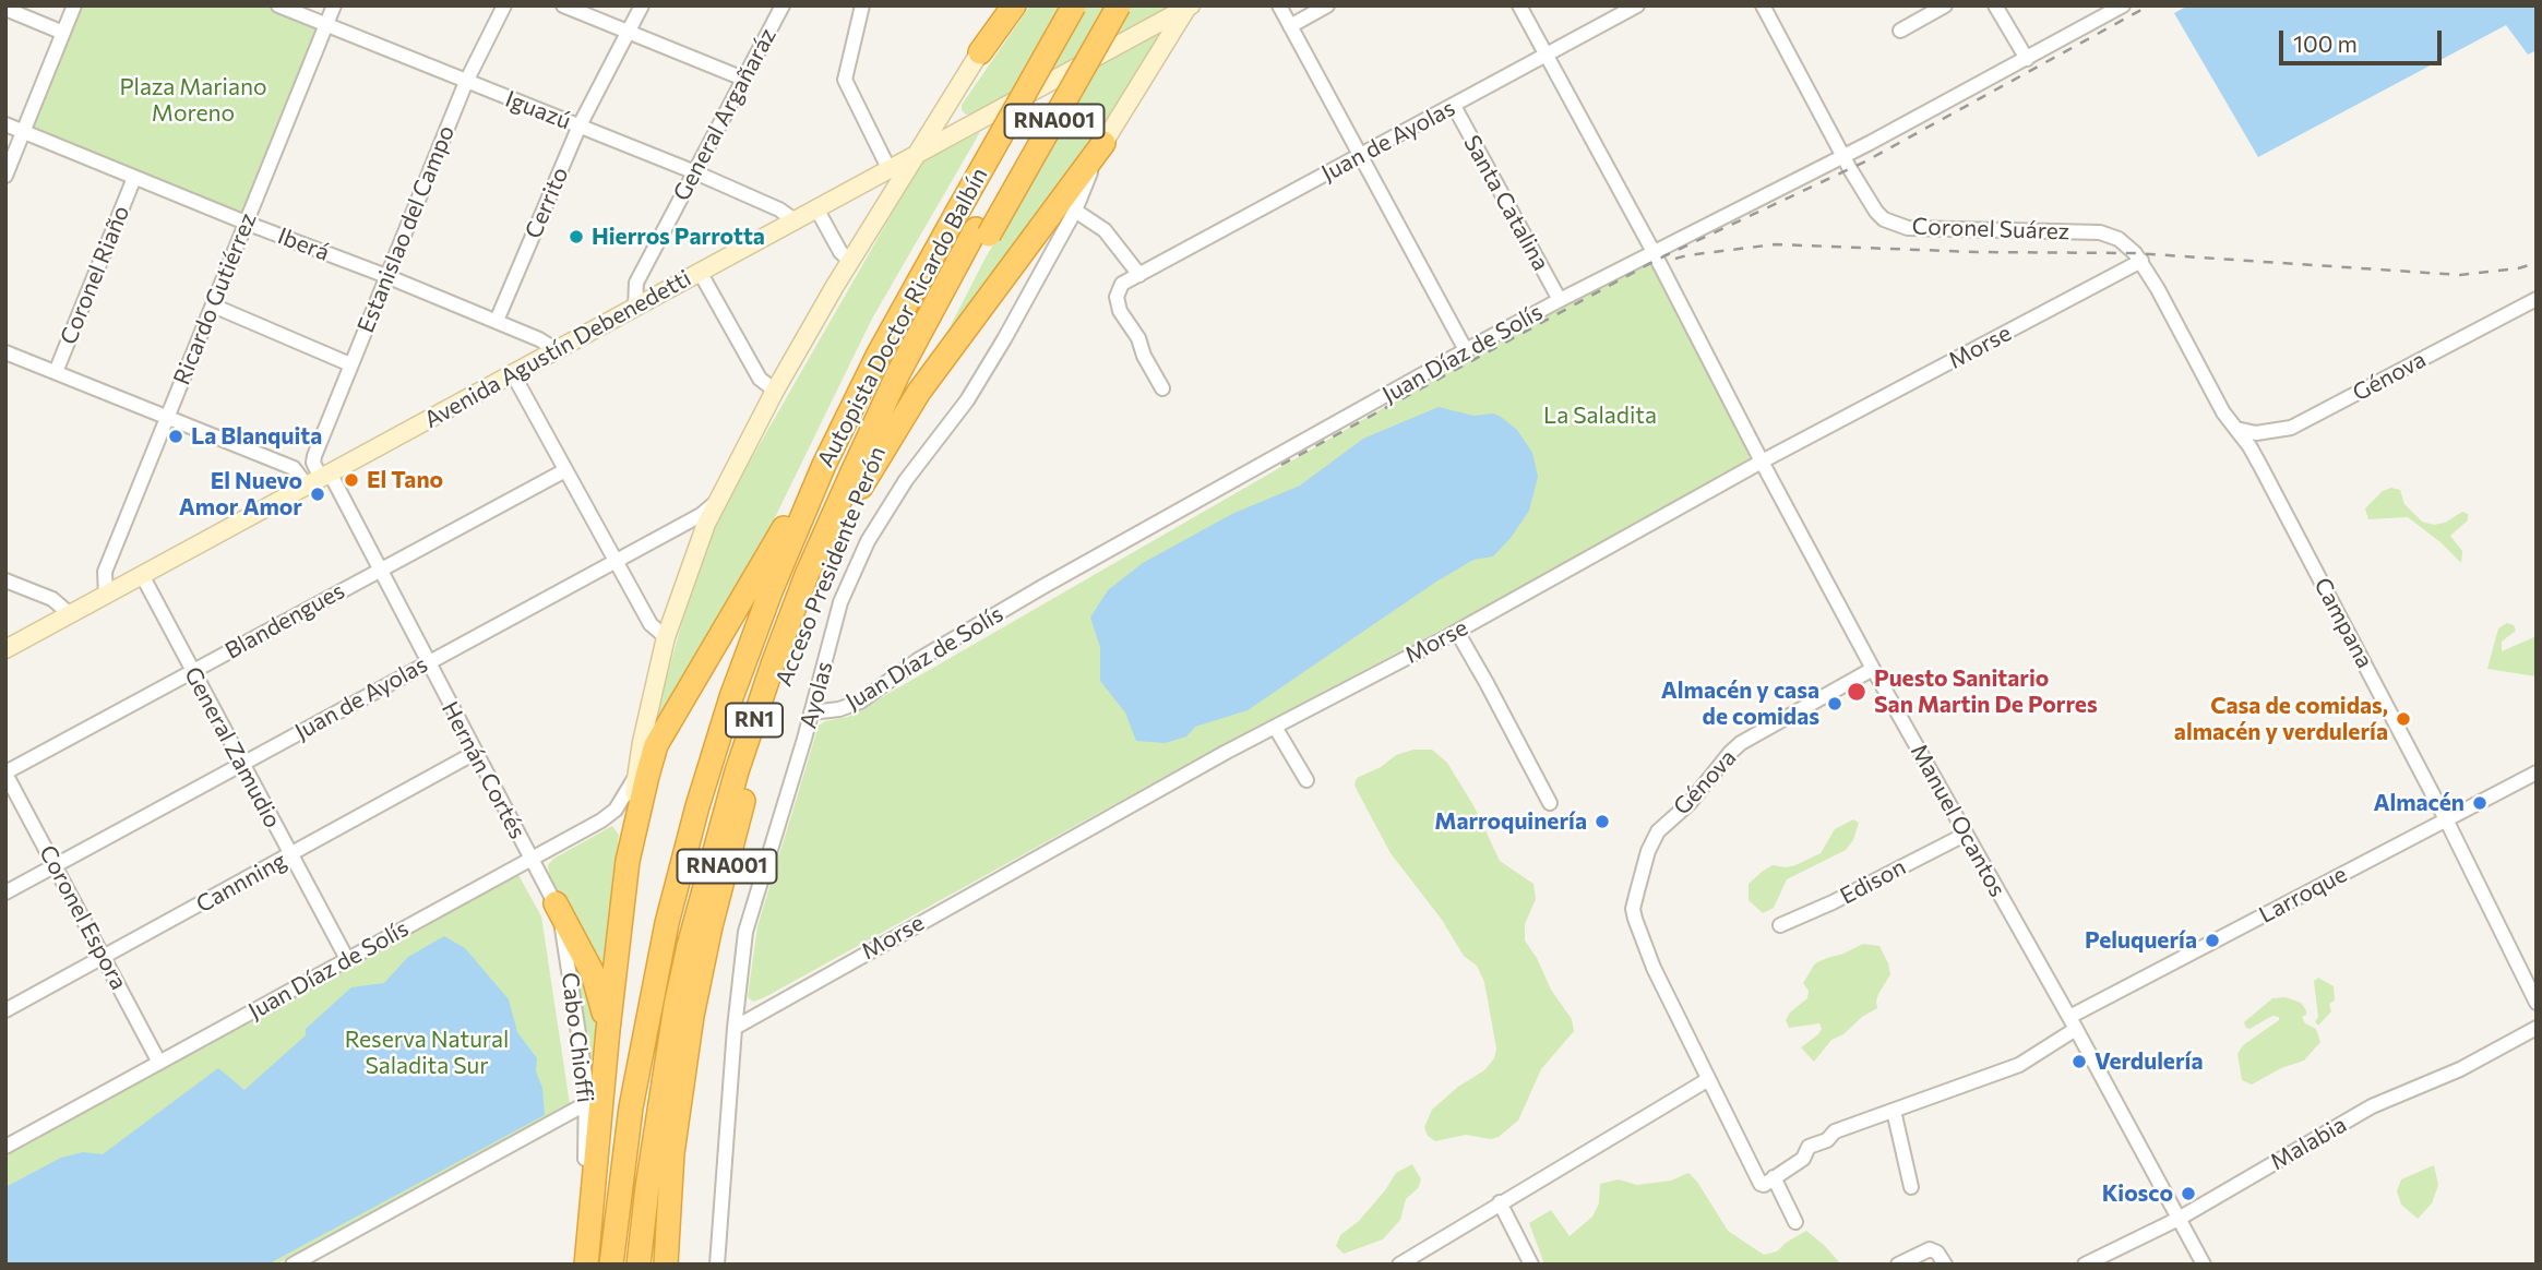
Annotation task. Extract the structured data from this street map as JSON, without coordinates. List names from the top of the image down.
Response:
{
  "streets": {
    "highway": [
      "RNA001",
      "Autopista Doctor Ricardo Balbín",
      "Acceso Presidente Perón",
      "RN1"
    ],
    "main road": ["Avenida Agustín Debenedetti"],
    "street": [
      "Iguazú",
      "General Argañaráz",
      "Juan de Ayolas",
      "Cerrito",
      "Santa Catalina",
      "Estanislao del Campo",
      "Coronel Suárez",
      "Iberá",
      "Coronel Riaño",
      "Ricardo Gutiérrez",
      "Morse",
      "Juan Díaz de Solís",
      "Génova",
      "Blandengues",
      "Campana",
      "Ayolas",
      "General Zamudio",
      "Hernán Cortés",
      "Manuel Ocantos",
      "Edison",
      "Cannning",
      "Larroque",
      "Coronel Espora",
      "Cabo Chioffi",
      "Malabia"
    ]
  },
  "crossings": [
    ["Iguazú", "General Argañaráz"],
    ["Iguazú", "Cerrito"],
    ["Iguazú", "Estanislao del Campo"],
    ["Iguazú", "Ricardo Gutiérrez"],
    ["Iguazú", "Avenida Agustín Debenedetti"],
    ["General Argañaráz", "Avenida Agustín Debenedetti"],
    ["Juan de Ayolas", "Santa Catalina"],
    ["Juan de Ayolas", "General Zamudio"],
    ["Juan de Ayolas", "Hernán Cortés"],
    ["Juan de Ayolas", "Manuel Ocantos"],
    ["Juan de Ayolas", "Coronel Espora"],
    ["Cerrito", "Iberá"],
    ["Santa Catalina", "Juan Díaz de Solís"],
    ["Estanislao del Campo", "Iberá"],
    ["Estanislao del Campo", "Hernán Cortés"],
    ["Coronel Suárez", "Morse"],
    ["Coronel Suárez", "Juan Díaz de Solís"],
    ["Coronel Suárez", "Génova"],
    ["Coronel Suárez", "Campana"],
    ["Iberá", "Coronel Riaño"],
    ["Iberá", "Ricardo Gutiérrez"],
    ["Iberá", "Avenida Agustín Debenedetti"],
    ["Coronel Riaño", "Hernán Cortés"],
    ["Ricardo Gutiérrez", "Avenida Agustín Debenedetti"],
    ["Ricardo Gutiérrez", "Hernán Cortés"],
    ["Autopista Doctor Ricardo Balbín", "Acceso Presidente Perón"],
    ["Morse", "Ayolas"],
    ["Morse", "Manuel Ocantos"],
    ["Avenida Agustín Debenedetti", "General Zamudio"],
    ["Avenida Agustín Debenedetti", "Hernán Cortés"],
    ["Juan Díaz de Solís", "Ayolas"],
    ["Juan Díaz de Solís", "General Zamudio"],
    ["Juan Díaz de Solís", "Hernán Cortés"],
    ["Juan Díaz de Solís", "Manuel Ocantos"],
    ["Juan Díaz de Solís", "Coronel Espora"],
    ["Génova", "Campana"],
    ["Génova", "Manuel Ocantos"],
    ["Blandengues", "General Zamudio"],
    ["Blandengues", "Hernán Cortés"],
    ["Blandengues", "Coronel Espora"],
    ["Campana", "Larroque"],
    ["General Zamudio", "Cannning"],
    ["Hernán Cortés", "Cannning"],
    ["Hernán Cortés", "Cabo Chioffi"],
    ["Manuel Ocantos", "Edison"],
    ["Manuel Ocantos", "Larroque"],
    ["Manuel Ocantos", "Malabia"],
    ["Cannning", "Coronel Espora"]
  ],
  "parks": ["Plaza Mariano Moreno", "La Saladita", "Reserva Natural Saladita Sur"],
  "places": [
    "Hierros Parrotta",
    "La Blanquita",
    "El Tano",
    "El Nuevo Amor Amor",
    "Puesto Sanitario San Martin De Porres",
    "Almacén y casa de comidas",
    "Casa de comidas, almacén y verdulería",
    "Almacén",
    "Marroquinería",
    "Peluquería",
    "Verdulería",
    "Kiosco"
  ],
  "scale_bar": "100 m"
}
